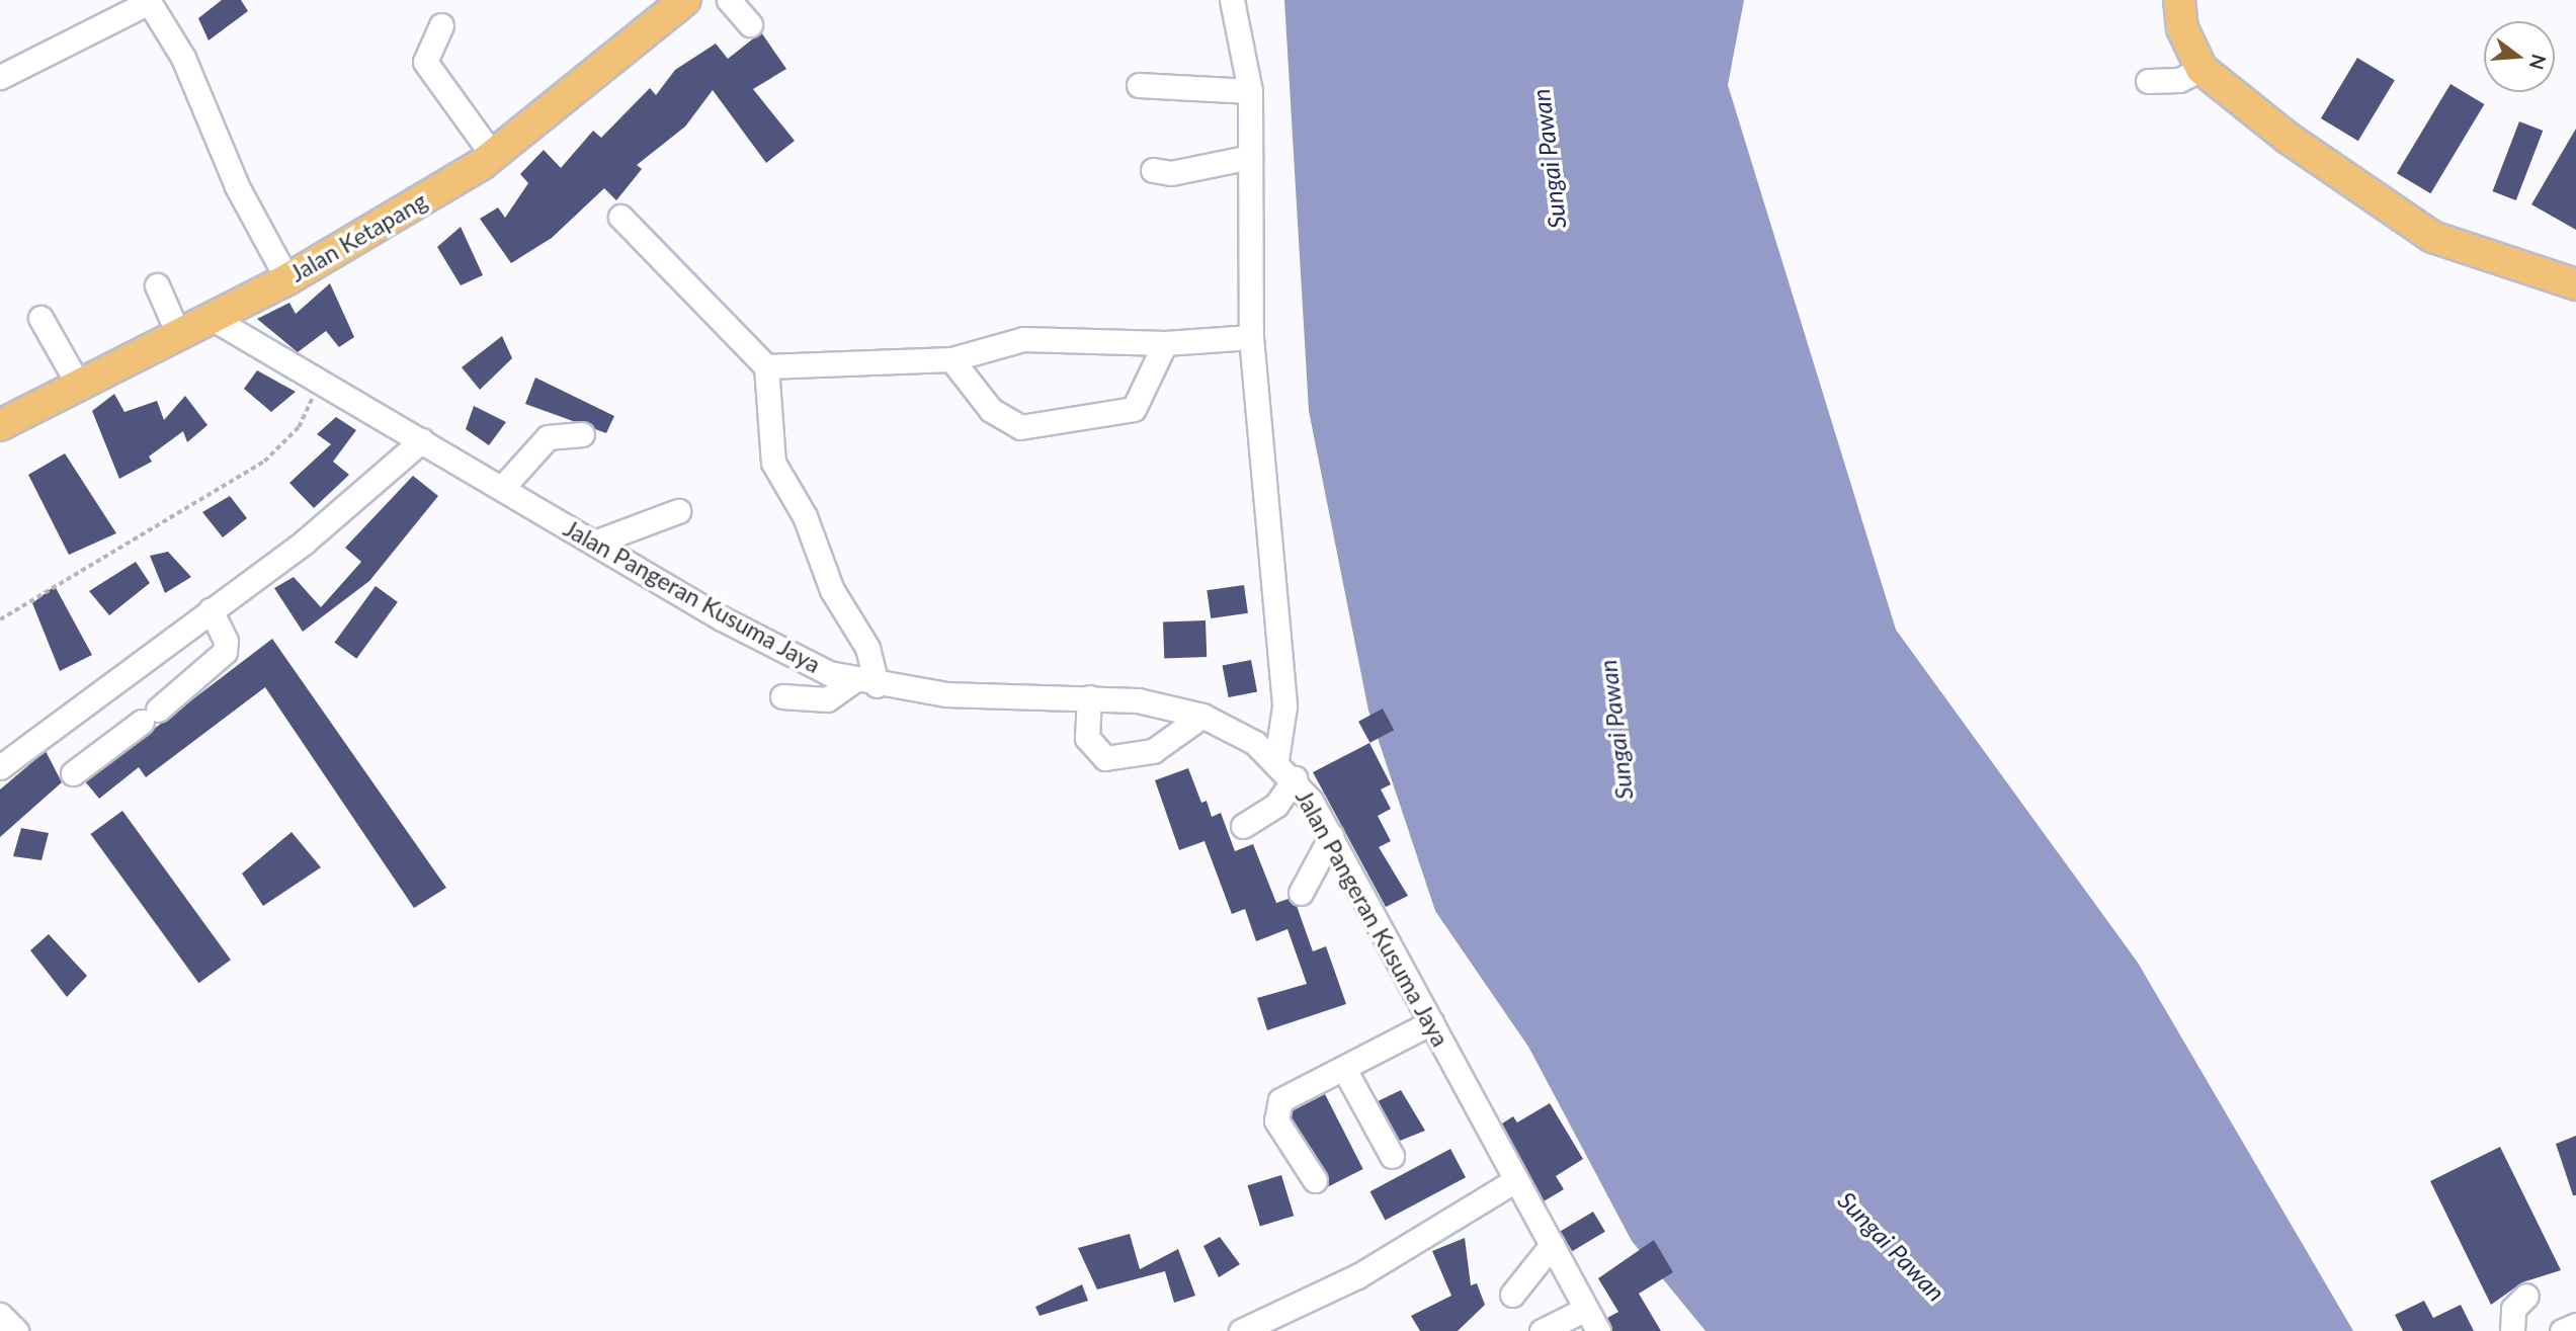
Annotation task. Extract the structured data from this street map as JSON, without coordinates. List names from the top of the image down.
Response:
{
  "streets": {
    "main road": ["Jalan Ketapang"],
    "street": ["Jalan Pangeran Kusuma Jaya"]
  },
  "crossings": [
    ["Jalan Ketapang", "Jalan Pangeran Kusuma Jaya"]
  ],
  "water": ["Sungai Pawan"],
  "north": "right"
}
